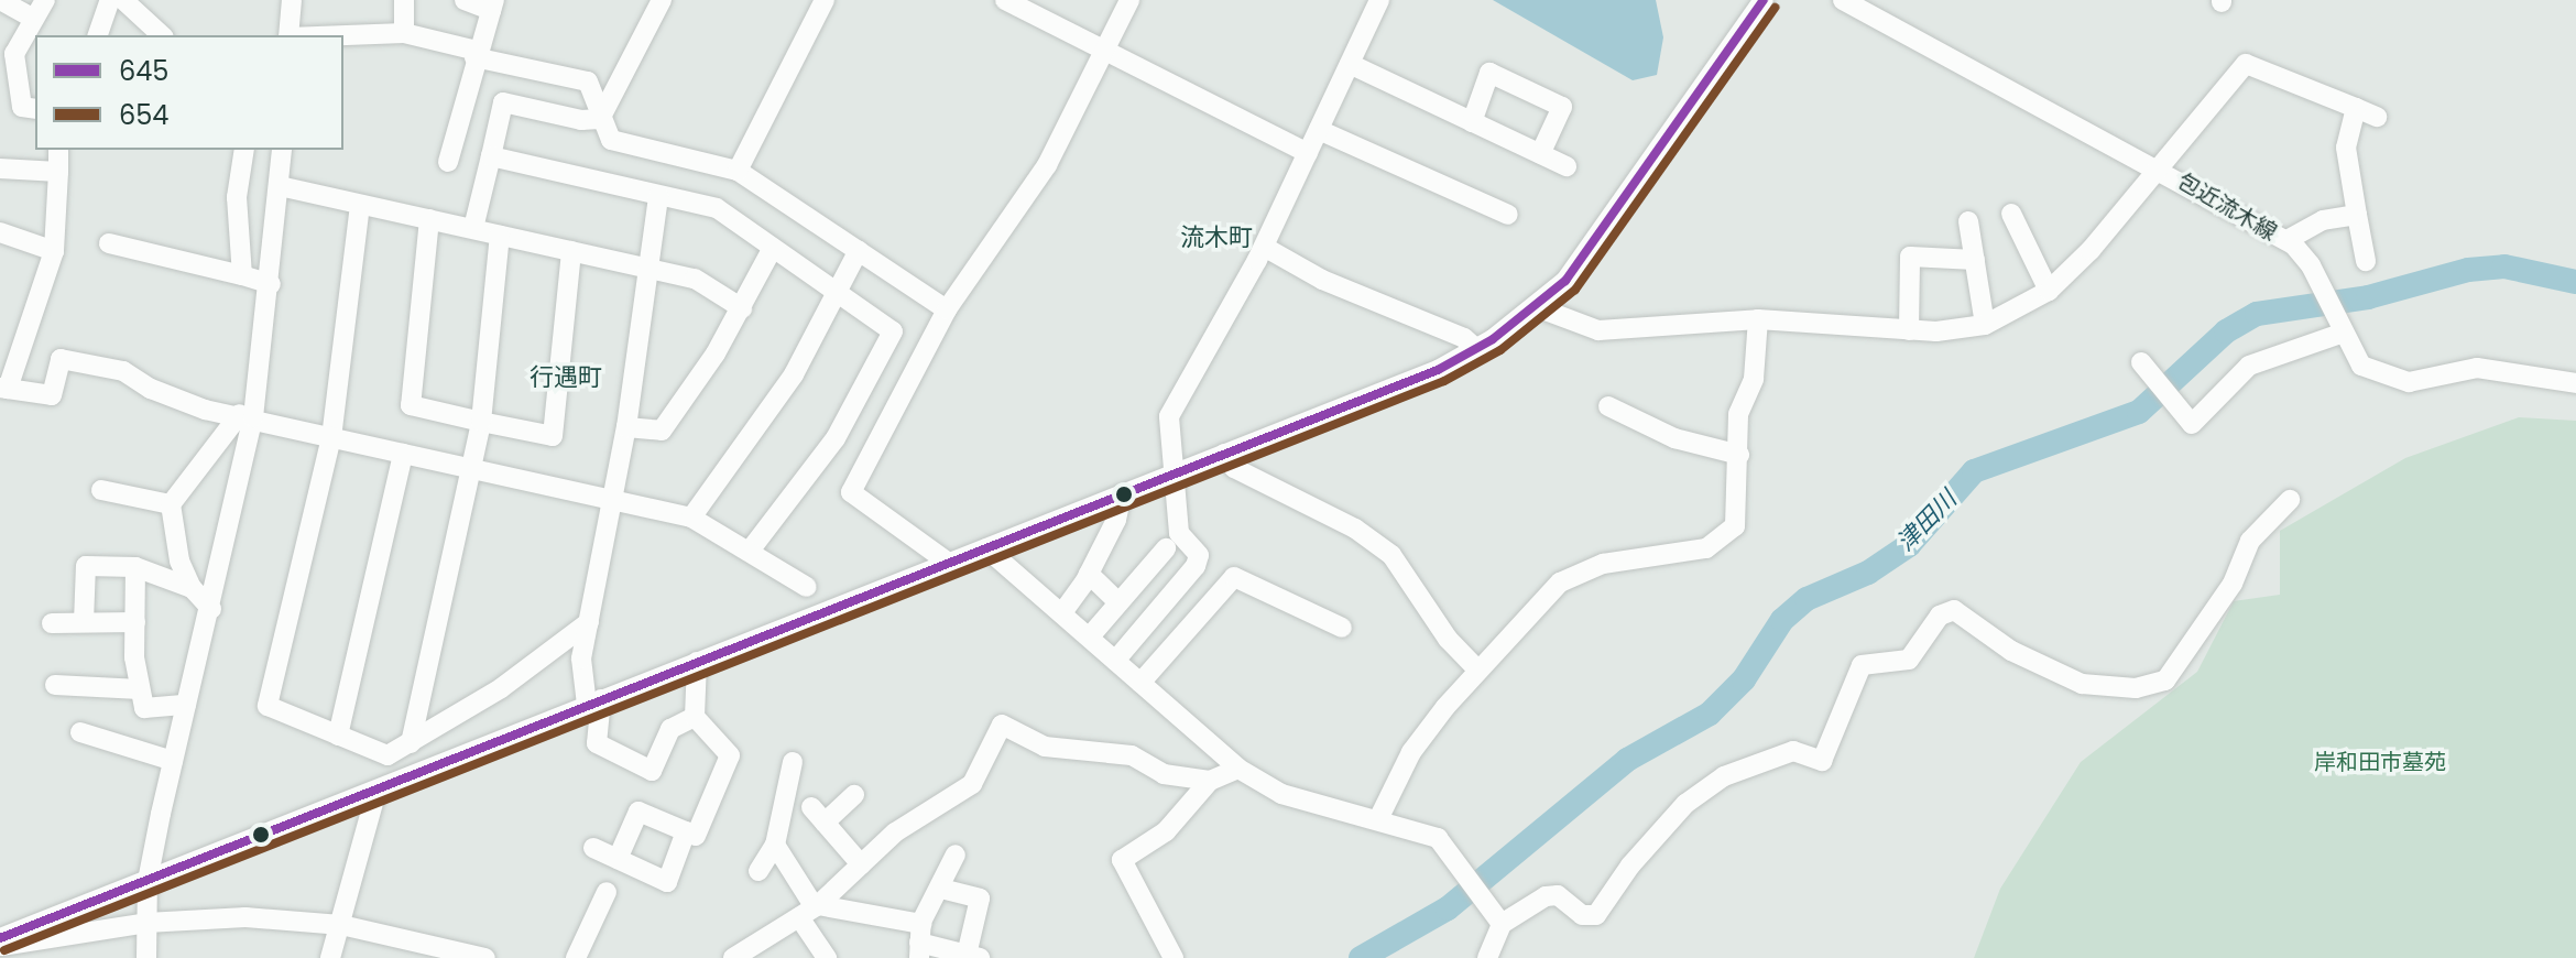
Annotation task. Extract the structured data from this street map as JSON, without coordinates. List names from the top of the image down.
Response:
{
  "streets": {
    "street": ["包近流木線"]
  },
  "districts": ["流木町", "行遇町"],
  "water": ["津田川"],
  "parks": ["岸和田市墓苑"],
  "lines": ["transit line 645", "transit line 654"],
  "legend": ["645", "654"]
}
